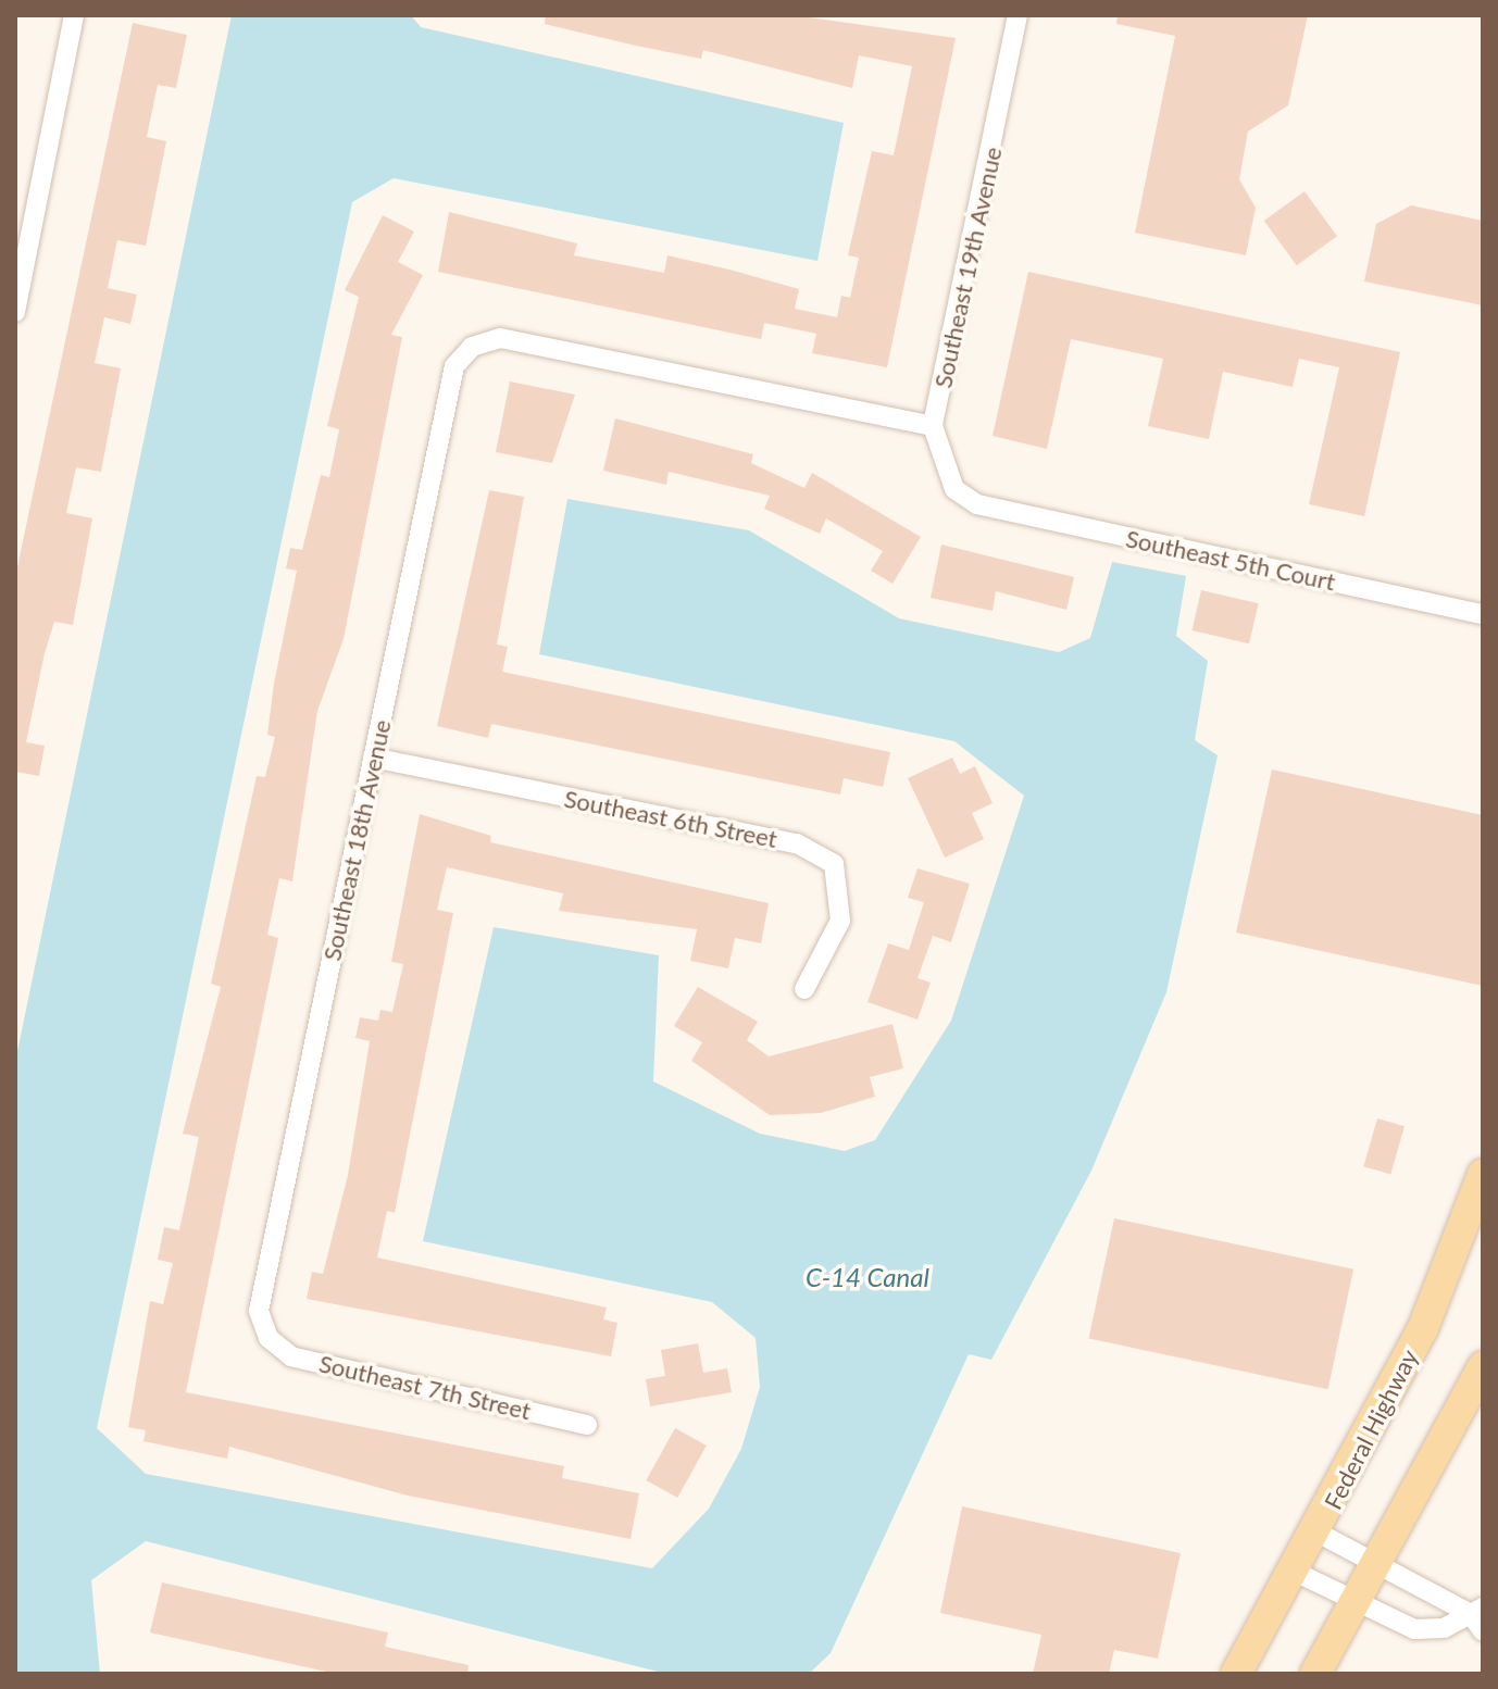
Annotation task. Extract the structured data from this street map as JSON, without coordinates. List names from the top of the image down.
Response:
{
  "streets": {
    "main road": ["Federal Highway"],
    "street": [
      "Southeast 19th Avenue",
      "Southeast 5th Court",
      "Southeast 6th Street",
      "Southeast 18th Avenue",
      "Southeast 7th Street"
    ]
  },
  "crossings": [
    ["Southeast 19th Avenue", "Southeast 5th Court"],
    ["Southeast 19th Avenue", "Southeast 18th Avenue"],
    ["Southeast 5th Court", "Southeast 18th Avenue"],
    ["Southeast 6th Street", "Southeast 18th Avenue"],
    ["Southeast 18th Avenue", "Southeast 7th Street"]
  ],
  "water": ["C-14 Canal"]
}
